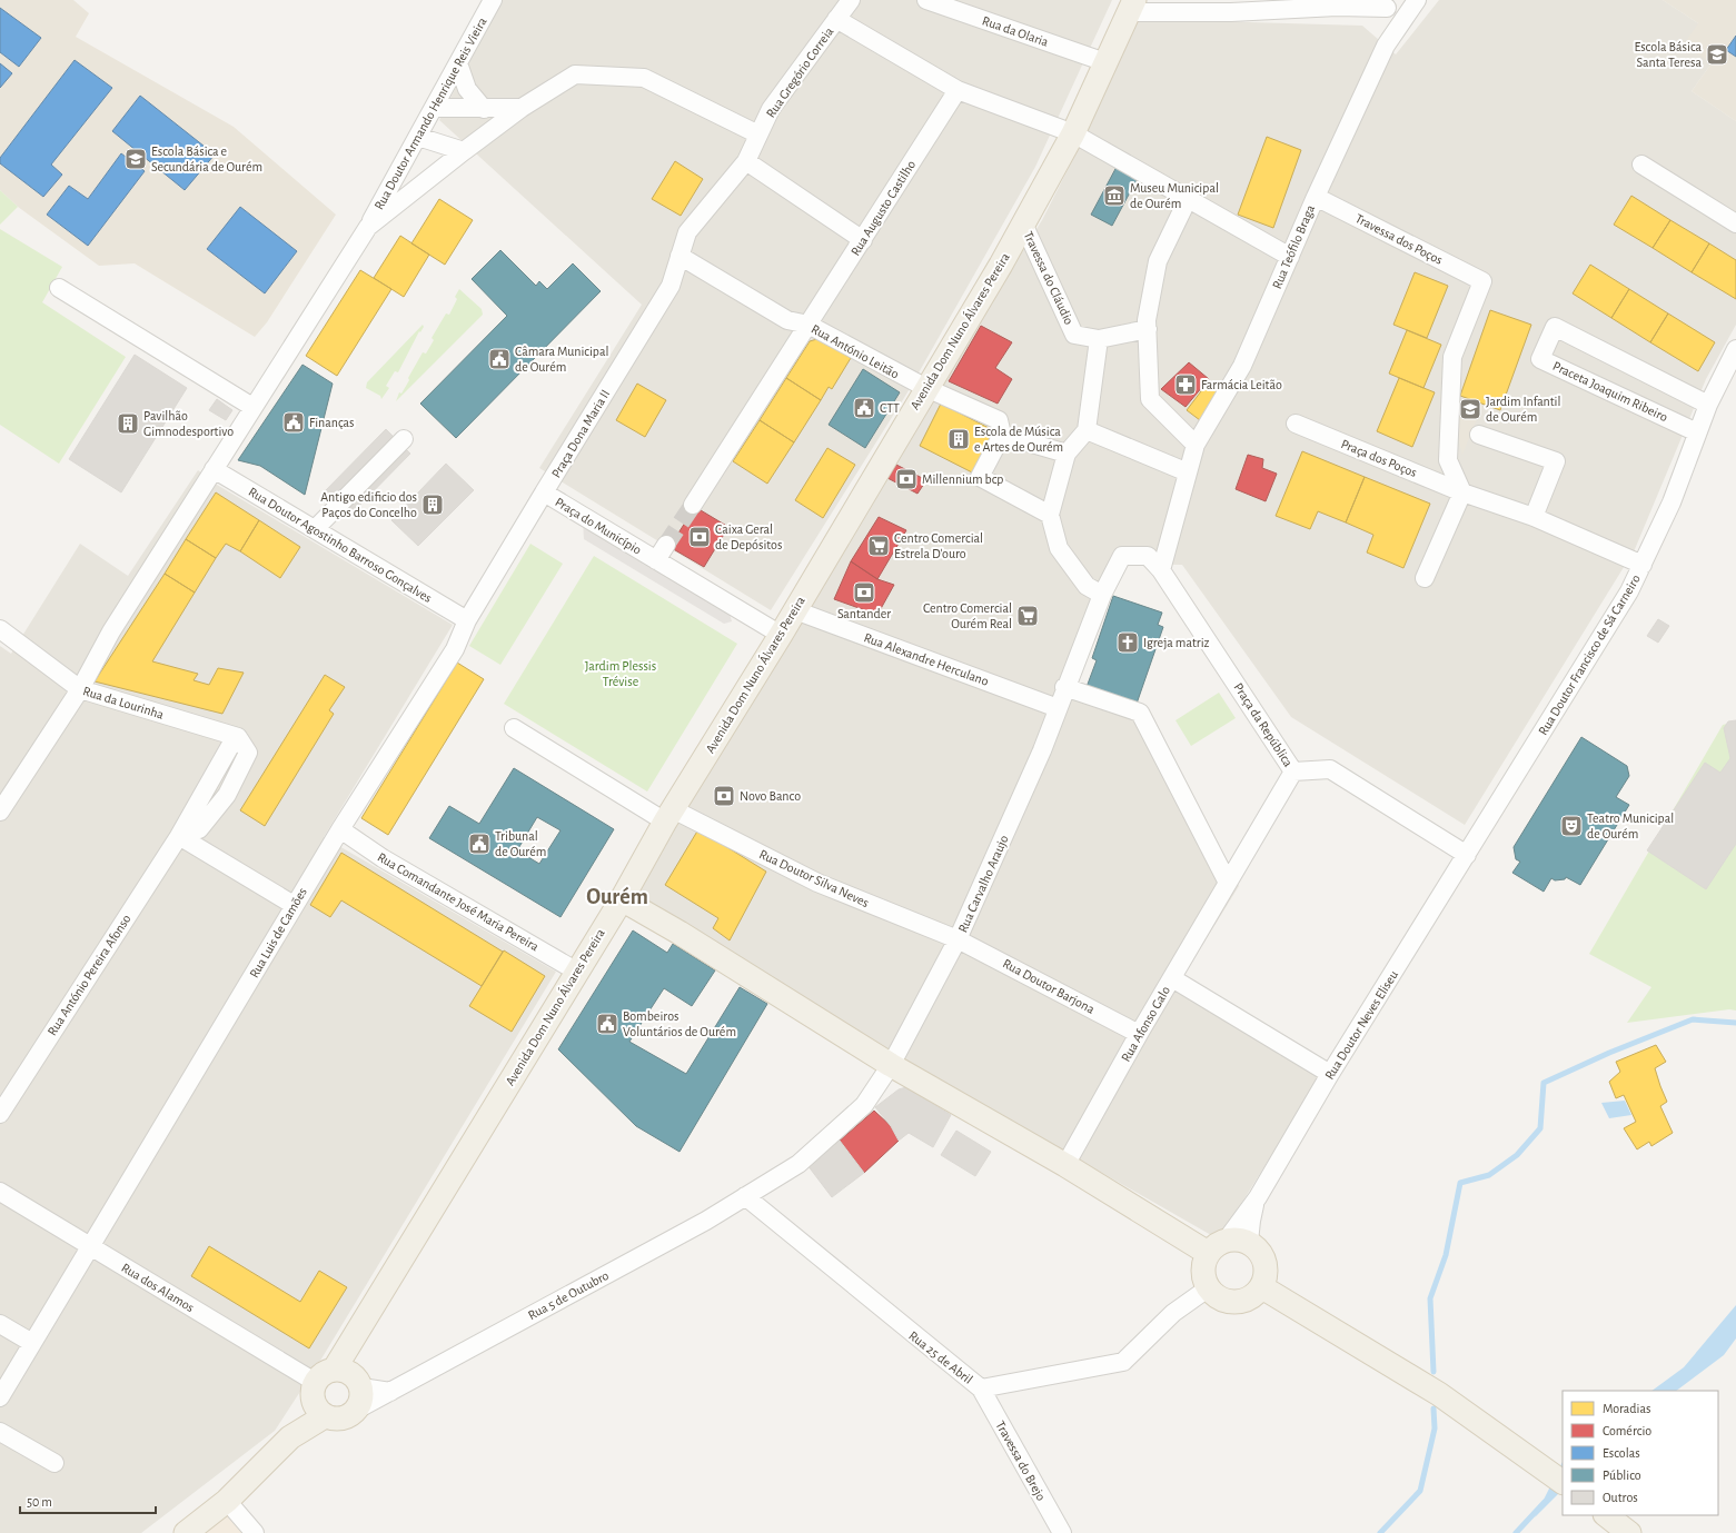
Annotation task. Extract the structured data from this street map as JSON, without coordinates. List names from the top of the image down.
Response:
{
  "streets": {
    "main road": ["Avenida Dom Nuno Álvares Pereira"],
    "street": [
      "Rua da Olaria",
      "Rua Gregório Correia",
      "Rua Doutor Armando Henrique Reis Vieira",
      "Rua Augusto Castilho",
      "Travessa dos Poços",
      "Rua Teófilo Braga",
      "Travessa do Cláudio",
      "Rua António Leitão",
      "Praceta Joaquim Ribeiro",
      "Praça Dona Maria II",
      "Praça dos Poços",
      "Praça do Município",
      "Rua Doutor Agostinho Barroso Gonçalves",
      "Rua Doutor Francisco de Sá Carneiro",
      "Rua Alexandre Herculano",
      "Rua da Lourinha",
      "Praça da República",
      "Rua Doutor Silva Neves",
      "Rua Carvalho Araujo",
      "Rua Comandante José Maria Pereira",
      "Rua Luis de Camões",
      "Rua António Pereira Afonso",
      "Rua Doutor Barjona",
      "Rua Afonso Galo",
      "Rua Doutor Neves Eliseu",
      "Rua dos Alamos",
      "Rua 5 de Outubro",
      "Rua 25 de Abril",
      "Travessa do Brejo"
    ]
  },
  "crossings": [
    ["Rua da Olaria", "Avenida Dom Nuno Álvares Pereira"],
    ["Rua Gregório Correia", "Rua António Leitão"],
    ["Rua Gregório Correia", "Praça Dona Maria II"],
    ["Rua Doutor Armando Henrique Reis Vieira", "Rua Doutor Agostinho Barroso Gonçalves"],
    ["Rua Doutor Armando Henrique Reis Vieira", "Rua da Lourinha"],
    ["Rua Augusto Castilho", "Rua António Leitão"],
    ["Travessa dos Poços", "Rua Teófilo Braga"],
    ["Travessa dos Poços", "Praça dos Poços"],
    ["Rua Teófilo Braga", "Praça da República"],
    ["Rua Teófilo Braga", "Rua Carvalho Araujo"],
    ["Travessa do Cláudio", "Avenida Dom Nuno Álvares Pereira"],
    ["Avenida Dom Nuno Álvares Pereira", "Rua António Leitão"],
    ["Avenida Dom Nuno Álvares Pereira", "Praça do Município"],
    ["Avenida Dom Nuno Álvares Pereira", "Rua Alexandre Herculano"],
    ["Avenida Dom Nuno Álvares Pereira", "Rua Doutor Silva Neves"],
    ["Avenida Dom Nuno Álvares Pereira", "Rua Comandante José Maria Pereira"],
    ["Avenida Dom Nuno Álvares Pereira", "Rua dos Alamos"],
    ["Avenida Dom Nuno Álvares Pereira", "Rua 5 de Outubro"],
    ["Rua António Leitão", "Praça Dona Maria II"],
    ["Praceta Joaquim Ribeiro", "Rua Doutor Francisco de Sá Carneiro"],
    ["Praça Dona Maria II", "Praça do Município"],
    ["Praça dos Poços", "Rua Doutor Francisco de Sá Carneiro"],
    ["Praça do Município", "Rua Doutor Agostinho Barroso Gonçalves"],
    ["Praça do Município", "Rua Luis de Camões"],
    ["Rua Doutor Agostinho Barroso Gonçalves", "Rua Luis de Camões"],
    ["Rua Doutor Francisco de Sá Carneiro", "Rua Doutor Neves Eliseu"],
    ["Rua Alexandre Herculano", "Rua Carvalho Araujo"],
    ["Rua da Lourinha", "Rua António Pereira Afonso"],
    ["Praça da República", "Rua Carvalho Araujo"],
    ["Praça da República", "Rua Afonso Galo"],
    ["Rua Doutor Silva Neves", "Rua Carvalho Araujo"],
    ["Rua Doutor Silva Neves", "Rua Doutor Barjona"],
    ["Rua Carvalho Araujo", "Rua Doutor Barjona"],
    ["Rua Carvalho Araujo", "Rua 5 de Outubro"],
    ["Rua Carvalho Araujo", "Rua 25 de Abril"],
    ["Rua Comandante José Maria Pereira", "Rua Luis de Camões"],
    ["Rua Luis de Camões", "Rua dos Alamos"],
    ["Rua Doutor Barjona", "Rua Afonso Galo"],
    ["Rua Doutor Neves Eliseu", "Rua 25 de Abril"],
    ["Rua dos Alamos", "Rua 5 de Outubro"],
    ["Rua 5 de Outubro", "Rua 25 de Abril"],
    ["Rua 25 de Abril", "Travessa do Brejo"]
  ],
  "districts": ["Ourém"],
  "parks": ["Jardim Plessis Trévise"],
  "places": {
    "school or university": ["Escola Básica Santa Teresa", "Escola Básica e Secundária de Ourém", "Jardim Infantil de Ourém"],
    "museum": ["Museu Municipal de Ourém"],
    "public building": [
      "Câmara Municipal de Ourém",
      "CTT",
      "Finanças",
      "Tribunal de Ourém",
      "Bombeiros Voluntários de Ourém"
    ],
    "pharmacy": ["Farmácia Leitão"],
    "building": ["Pavilhão Gimnodesportivo", "Escola de Música e Artes de Ourém", "Antigo edificio dos Paços do Concelho"],
    "bank": [
      "Millennium bcp",
      "Caixa Geral de Depósitos",
      "Santander",
      "Novo Banco"
    ],
    "supermarket": ["Centro Comercial Estrela D'ouro", "Centro Comercial Ourém Real"],
    "church": ["Igreja matriz"],
    "theatre": ["Teatro Municipal de Ourém"]
  },
  "legend": [
    "Moradias",
    "Comércio",
    "Escolas",
    "Público",
    "Outros"
  ],
  "scale_bar": "50 m"
}
